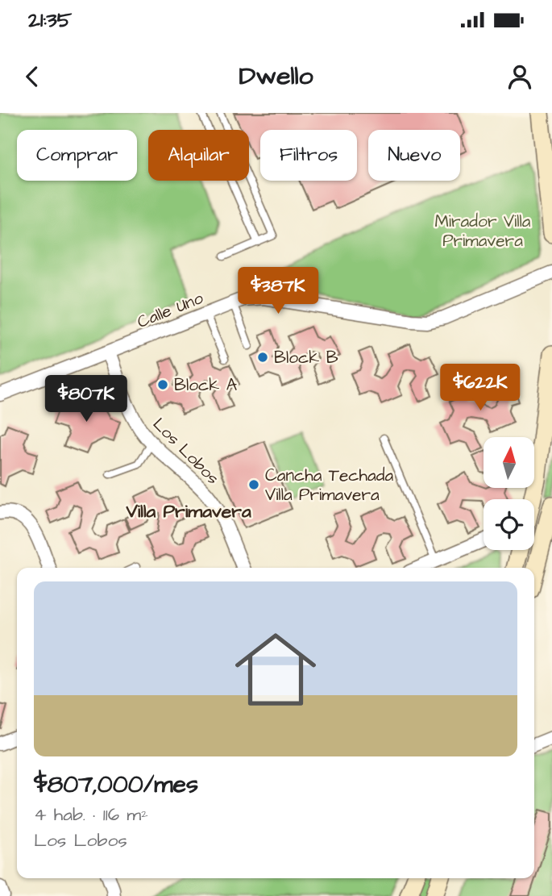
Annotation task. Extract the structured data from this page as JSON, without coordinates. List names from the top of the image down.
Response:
{
  "streets": {
    "street": ["Calle Uno", "Los Lobos"]
  },
  "crossings": [
    ["Calle Uno", "Los Lobos"]
  ],
  "districts": ["Villa Primavera"],
  "parks": ["Mirador Villa Primavera"],
  "places": ["Block B", "Block A", "Cancha Techada Villa Primavera"],
  "north": "top",
  "page": {
    "status": "21:35",
    "header": "Dwello",
    "chip": [
      "Comprar",
      "Alquilar",
      "Filtros",
      "Nuevo"
    ],
    "price": ["$387K", "$622K", "$807K"],
    "list": [
      {
        "name": "$807,000/mes",
        "note": "4 hab. · 116 m² · Los Lobos"
      }
    ]
  }
}
